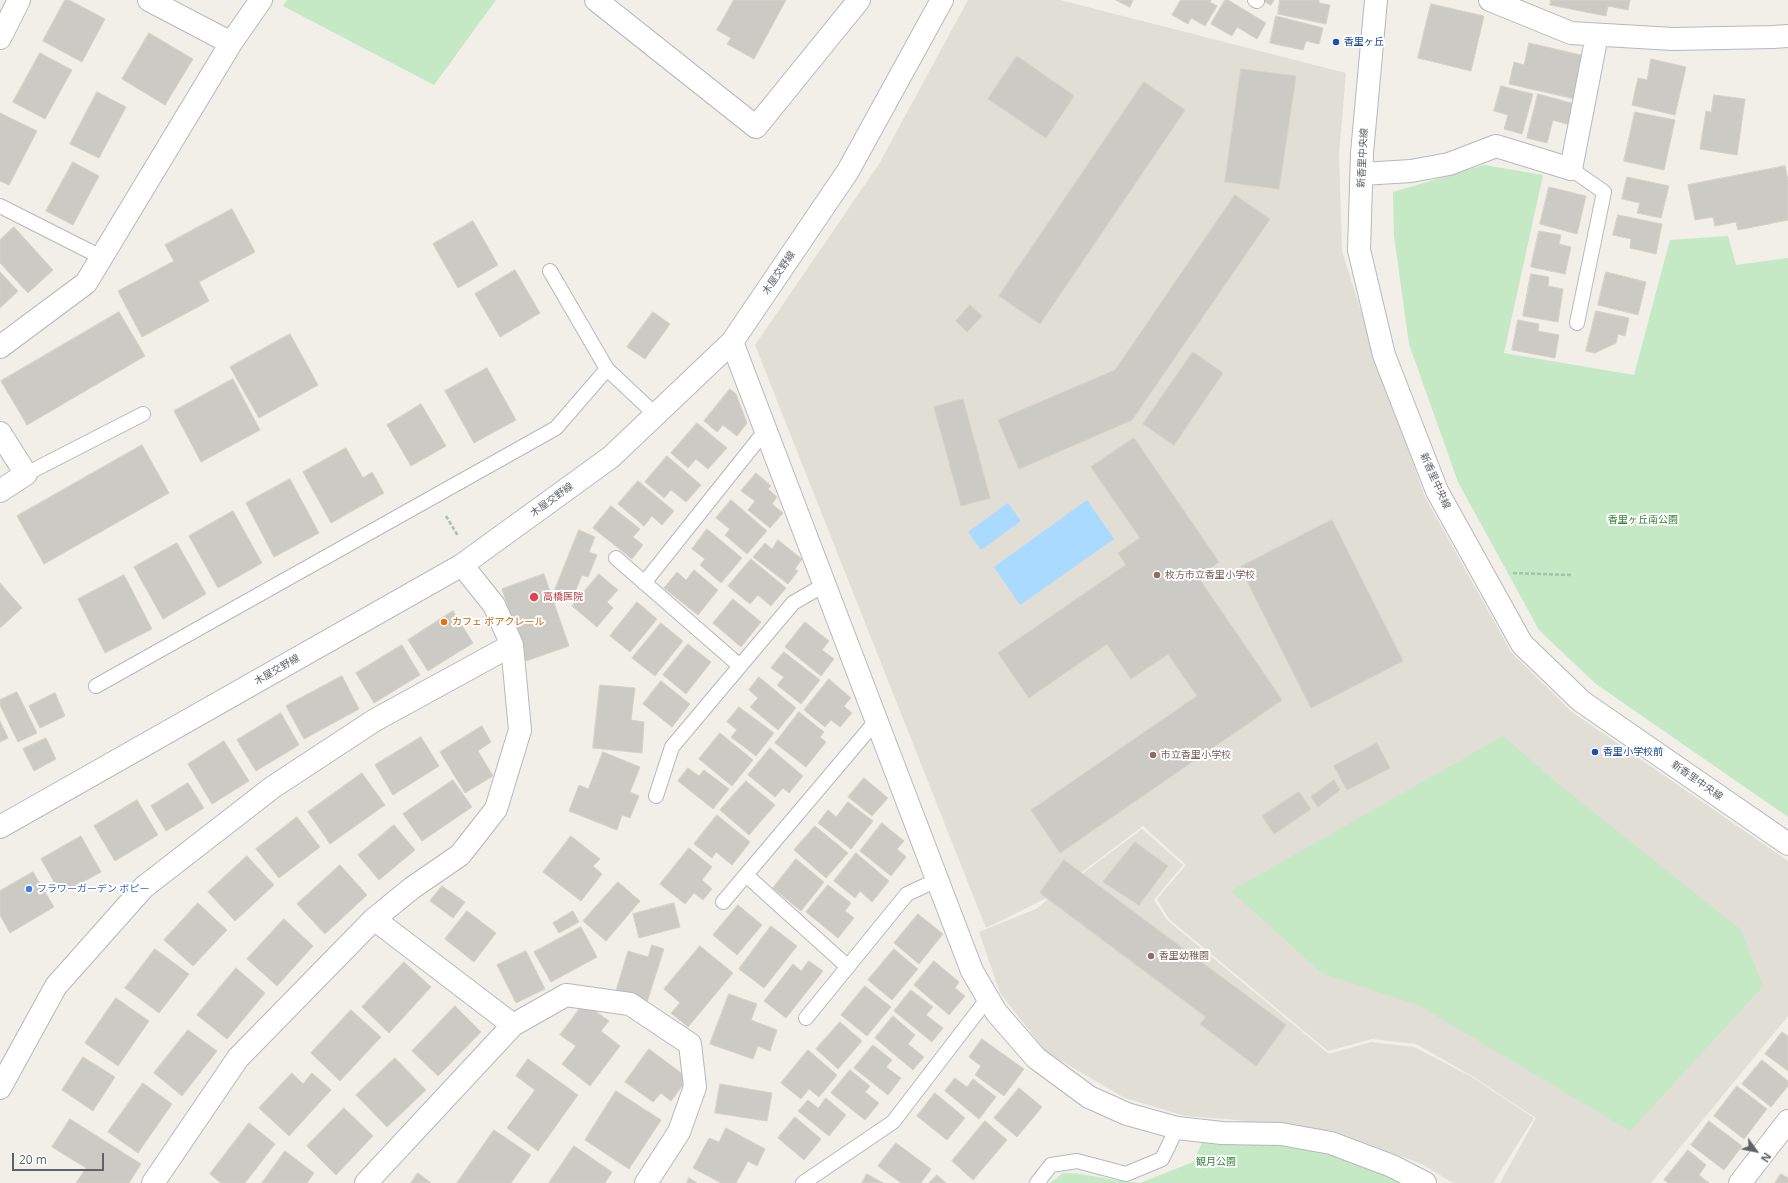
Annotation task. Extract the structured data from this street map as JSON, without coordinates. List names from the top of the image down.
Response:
{
  "streets": {
    "street": ["新香里中央線", "木屋交野線"]
  },
  "parks": ["香里ヶ丘南公園", "観月公園"],
  "places": [
    "香里ヶ丘",
    "枚方市立香里小学校",
    "高橋医院",
    "カフェ ボアクレール",
    "香里小学校前",
    "市立香里小学校",
    "フラワーガーデン ポピー",
    "香里幼稚園"
  ],
  "scale_bar": "20 m",
  "north": "bottom right"
}
